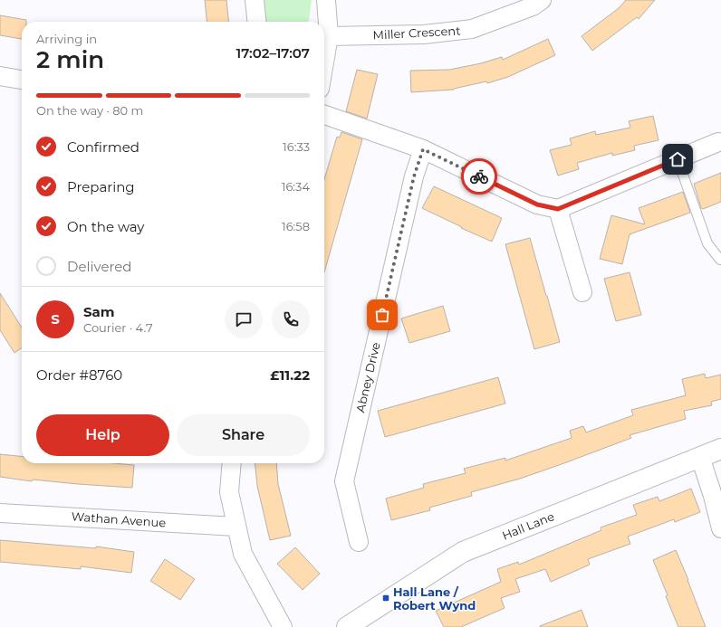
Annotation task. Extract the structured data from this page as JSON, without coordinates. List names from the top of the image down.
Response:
{
  "streets": {
    "street": [
      "Miller Crescent",
      "Abney Drive",
      "Wathan Avenue",
      "Hall Lane"
    ]
  },
  "places": {
    "transit": ["Hall Lane / Robert Wynd"]
  },
  "page": {
    "heading": ["2 min", "Arriving in", "17:02–17:07"],
    "panel": [
      "Sam",
      "Courier · 4.7",
      "Order #8760",
      "£11.22"
    ],
    "bar": "On the way · 80 m",
    "list": [
      ["Confirmed", "16:33"],
      ["Preparing", "16:34"],
      ["On the way", "16:58"],
      "Delivered"
    ],
    "round": "S",
    "buttons": ["Help", "Share"]
  }
}
